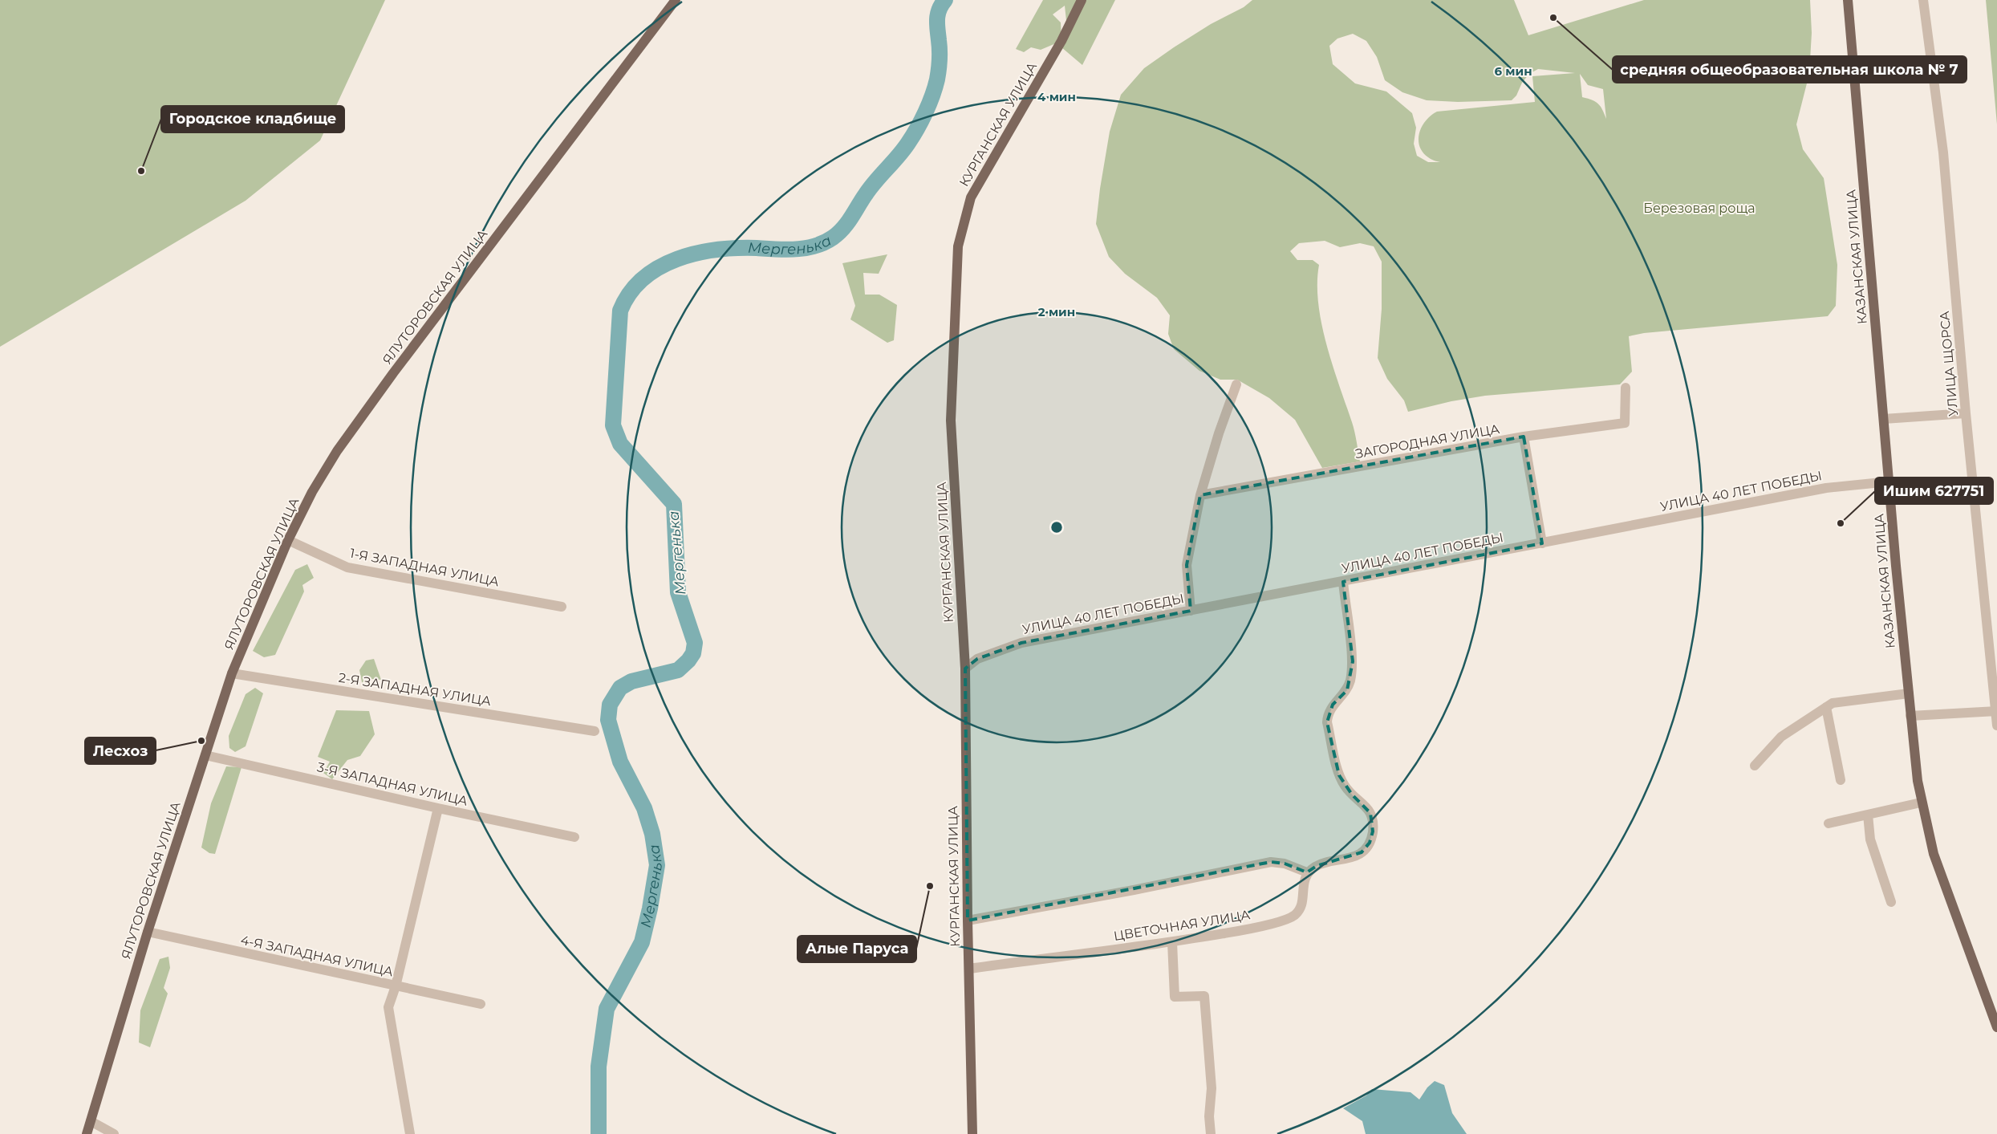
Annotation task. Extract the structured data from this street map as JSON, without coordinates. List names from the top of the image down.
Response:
{
  "streets": {
    "main road": ["КУРГАНСКАЯ УЛИЦА", "КАЗАНСКАЯ УЛИЦА", "ЯЛУТОРОВСКАЯ УЛИЦА"],
    "street": [
      "УЛИЦА ЩОРСА",
      "ЗАГОРОДНАЯ УЛИЦА",
      "УЛИЦА 40 ЛЕТ ПОБЕДЫ",
      "1-Я ЗАПАДНАЯ УЛИЦА",
      "2-Я ЗАПАДНАЯ УЛИЦА",
      "3-Я ЗАПАДНАЯ УЛИЦА",
      "ЦВЕТОЧНАЯ УЛИЦА",
      "4-Я ЗАПАДНАЯ УЛИЦА"
    ]
  },
  "crossings": [
    ["КУРГАНСКАЯ УЛИЦА", "УЛИЦА 40 ЛЕТ ПОБЕДЫ"],
    ["КУРГАНСКАЯ УЛИЦА", "ЦВЕТОЧНАЯ УЛИЦА"],
    ["КАЗАНСКАЯ УЛИЦА", "УЛИЦА 40 ЛЕТ ПОБЕДЫ"],
    ["ЯЛУТОРОВСКАЯ УЛИЦА", "1-Я ЗАПАДНАЯ УЛИЦА"],
    ["ЯЛУТОРОВСКАЯ УЛИЦА", "2-Я ЗАПАДНАЯ УЛИЦА"],
    ["ЯЛУТОРОВСКАЯ УЛИЦА", "3-Я ЗАПАДНАЯ УЛИЦА"],
    ["ЯЛУТОРОВСКАЯ УЛИЦА", "4-Я ЗАПАДНАЯ УЛИЦА"]
  ],
  "water": ["Мергенька"],
  "parks": ["Березовая роща"],
  "places": [
    "средняя общеобразовательная школа № 7",
    "Городское кладбище",
    "Ишим 627751",
    "Лесхоз",
    "Алые Паруса"
  ],
  "rings": ["6 мин", "4 мин", "2 мин"]
}
